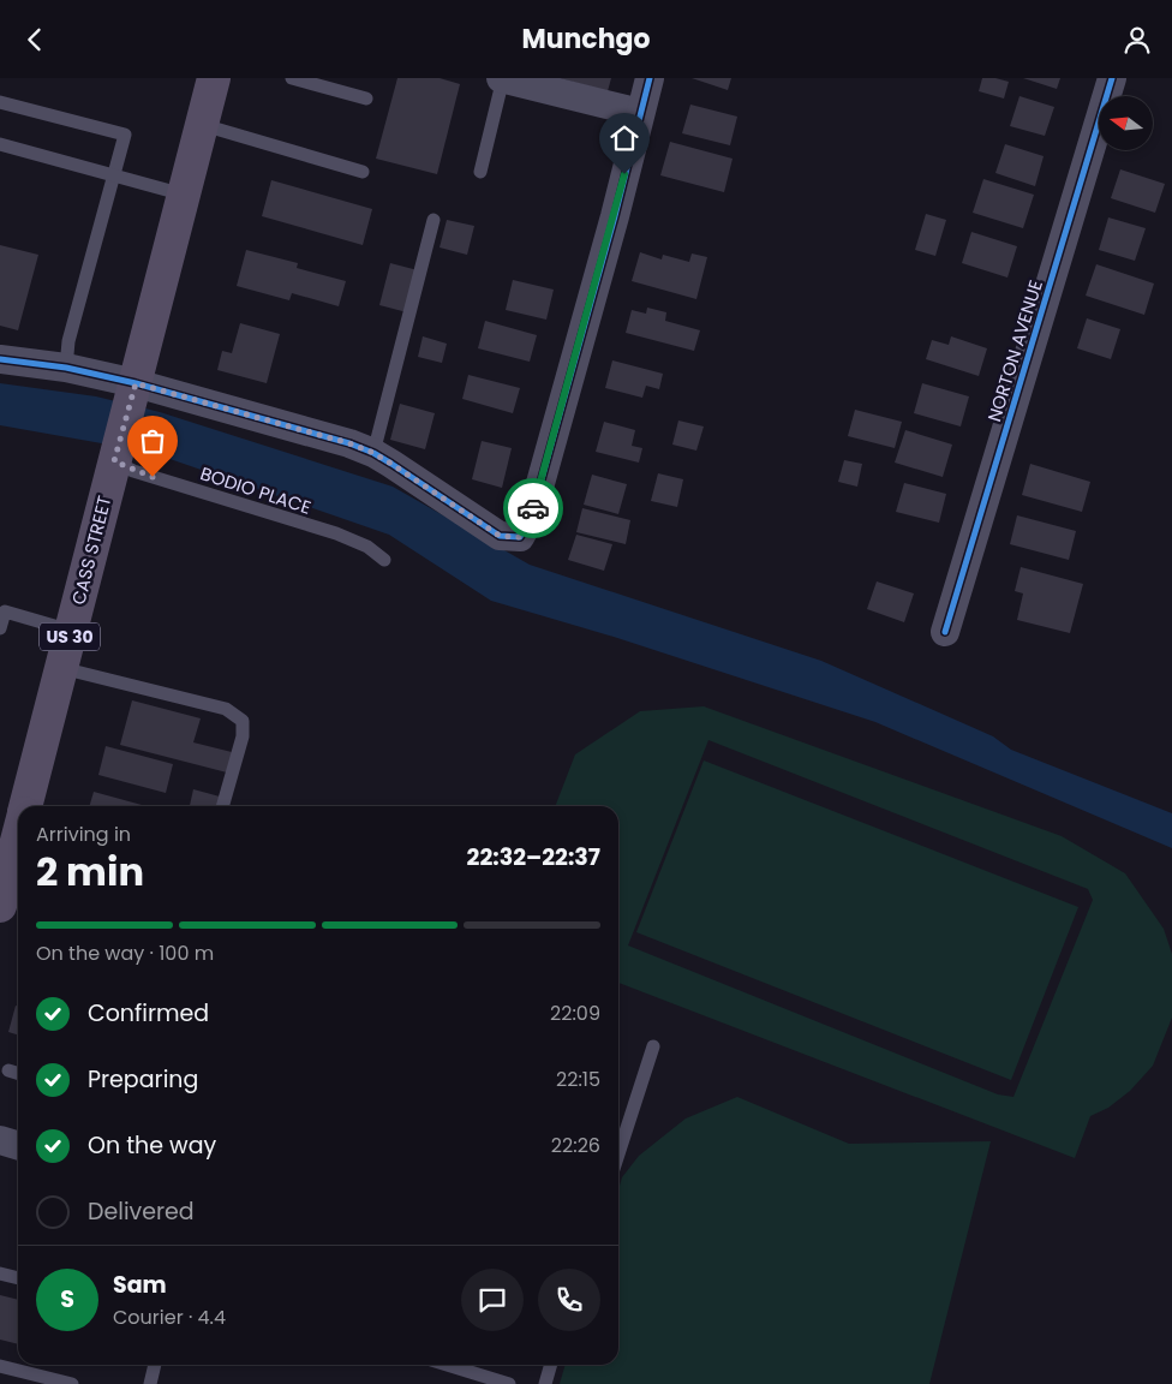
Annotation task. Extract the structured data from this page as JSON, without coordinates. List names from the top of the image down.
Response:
{
  "streets": {
    "main road": ["CASS STREET", "US 30"],
    "street": ["NORTON AVENUE"],
    "lane": ["BODIO PLACE"]
  },
  "crossings": [
    ["BODIO PLACE", "CASS STREET"]
  ],
  "north": "left",
  "page": {
    "header": "Munchgo",
    "heading": ["2 min", "Arriving in", "22:32–22:37"],
    "panel": ["Sam", "Courier · 4.4"],
    "bar": "On the way · 100 m",
    "list": [
      ["Confirmed", "22:09"],
      ["Preparing", "22:15"],
      ["On the way", "22:26"],
      "Delivered"
    ],
    "round": "S"
  }
}
